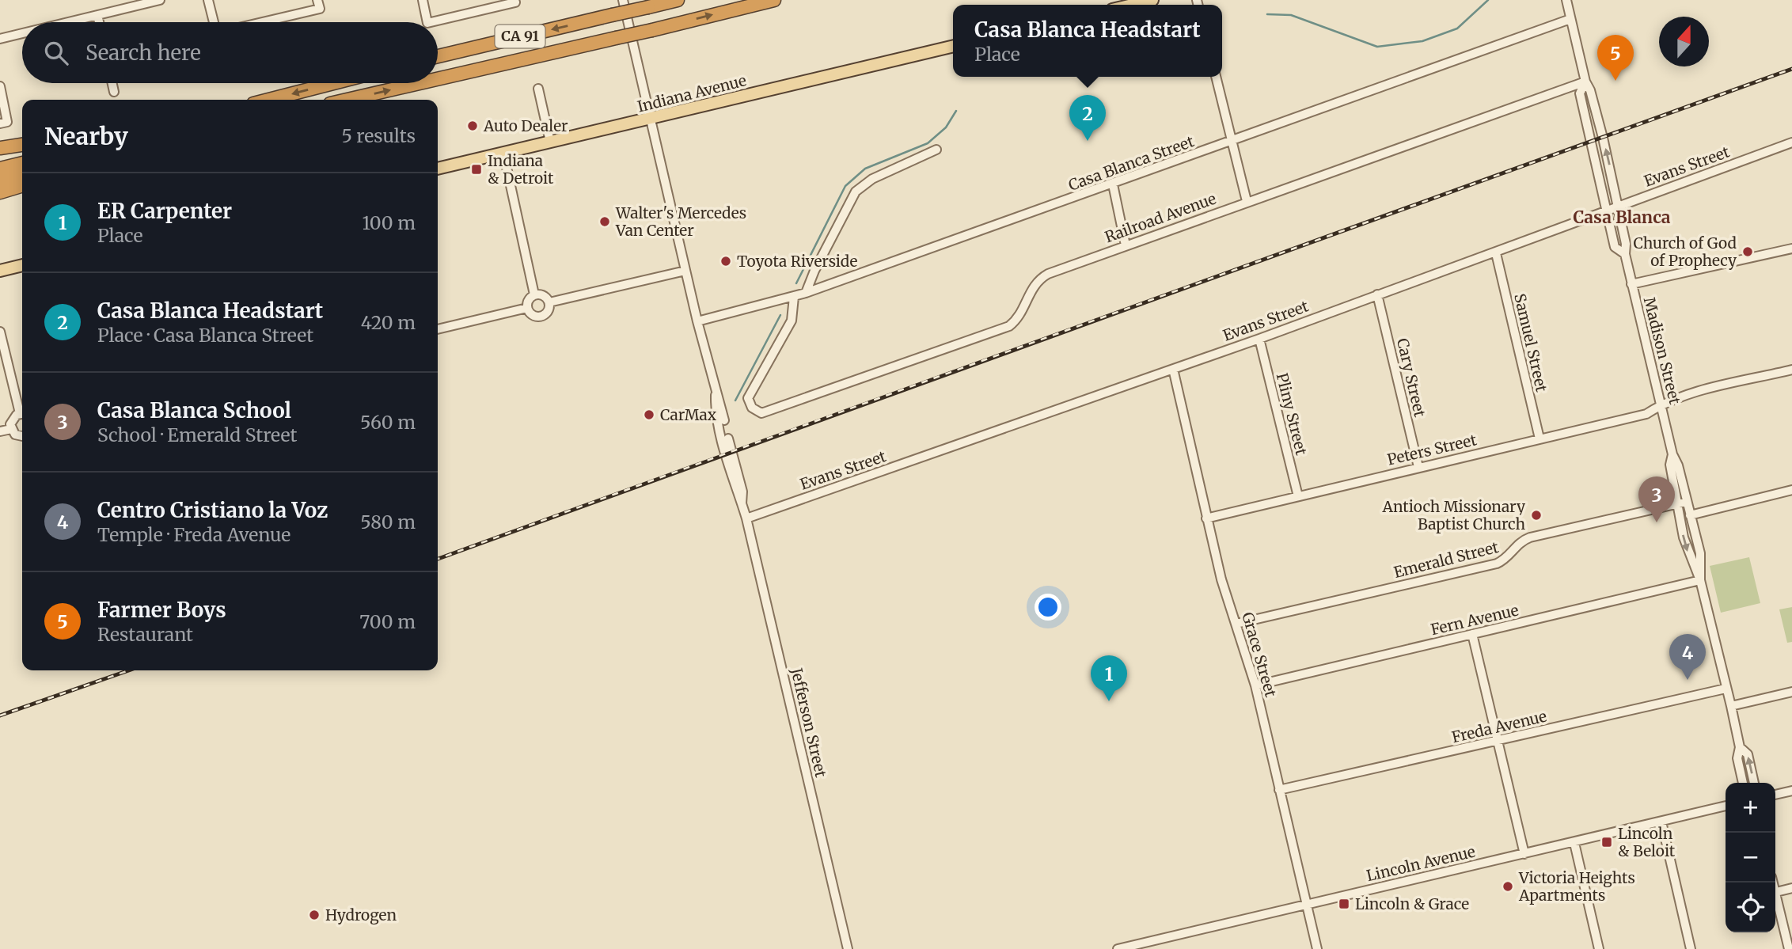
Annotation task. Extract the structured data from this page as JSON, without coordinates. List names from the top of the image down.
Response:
{
  "streets": {
    "highway": ["CA 91"],
    "main road": ["Indiana Avenue"],
    "street": [
      "Casa Blanca Street",
      "Evans Street",
      "Railroad Avenue",
      "Samuel Street",
      "Madison Street",
      "Cary Street",
      "Pliny Street",
      "Peters Street",
      "Emerald Street",
      "Fern Avenue",
      "Grace Street",
      "Jefferson Street",
      "Freda Avenue",
      "Lincoln Avenue"
    ]
  },
  "crossings": [
    ["Indiana Avenue", "Jefferson Street"],
    ["Casa Blanca Street", "Railroad Avenue"],
    ["Casa Blanca Street", "Madison Street"],
    ["Casa Blanca Street", "Jefferson Street"],
    ["Evans Street", "Samuel Street"],
    ["Evans Street", "Madison Street"],
    ["Evans Street", "Cary Street"],
    ["Evans Street", "Pliny Street"],
    ["Evans Street", "Grace Street"],
    ["Evans Street", "Jefferson Street"],
    ["Railroad Avenue", "Madison Street"],
    ["Samuel Street", "Peters Street"],
    ["Madison Street", "Peters Street"],
    ["Madison Street", "Emerald Street"],
    ["Madison Street", "Fern Avenue"],
    ["Madison Street", "Freda Avenue"],
    ["Cary Street", "Peters Street"],
    ["Pliny Street", "Peters Street"],
    ["Peters Street", "Grace Street"],
    ["Emerald Street", "Grace Street"],
    ["Fern Avenue", "Grace Street"],
    ["Grace Street", "Freda Avenue"],
    ["Grace Street", "Lincoln Avenue"]
  ],
  "districts": ["Casa Blanca"],
  "places": {
    "other": [
      "Auto Dealer",
      "Walter's Mercedes Van Center",
      "Church of God of Prophecy",
      "Toyota Riverside",
      "CarMax",
      "Antioch Missionary Baptist Church",
      "Victoria Heights Apartments",
      "Hydrogen"
    ],
    "transit": ["Indiana & Detroit", "Lincoln & Beloit", "Lincoln & Grace"]
  },
  "north": "top",
  "page": {
    "popup": ["Casa Blanca Headstart", "Place"],
    "search": "Search here",
    "pins": [
      "5",
      "2",
      "3",
      "4",
      "1"
    ],
    "heading": ["Nearby", "5 results"],
    "list": [
      {
        "mark": "1",
        "name": "ER Carpenter",
        "note": "Place",
        "value": "100 m"
      },
      {
        "mark": "2",
        "name": "Casa Blanca Headstart",
        "note": "Place · Casa Blanca Street",
        "value": "420 m"
      },
      {
        "mark": "3",
        "name": "Casa Blanca School",
        "note": "School · Emerald Street",
        "value": "560 m"
      },
      {
        "mark": "4",
        "name": "Centro Cristiano la Voz",
        "note": "Temple · Freda Avenue",
        "value": "580 m"
      },
      {
        "mark": "5",
        "name": "Farmer Boys",
        "note": "Restaurant",
        "value": "700 m"
      }
    ],
    "map_buttons": ["+", "−"]
  }
}
